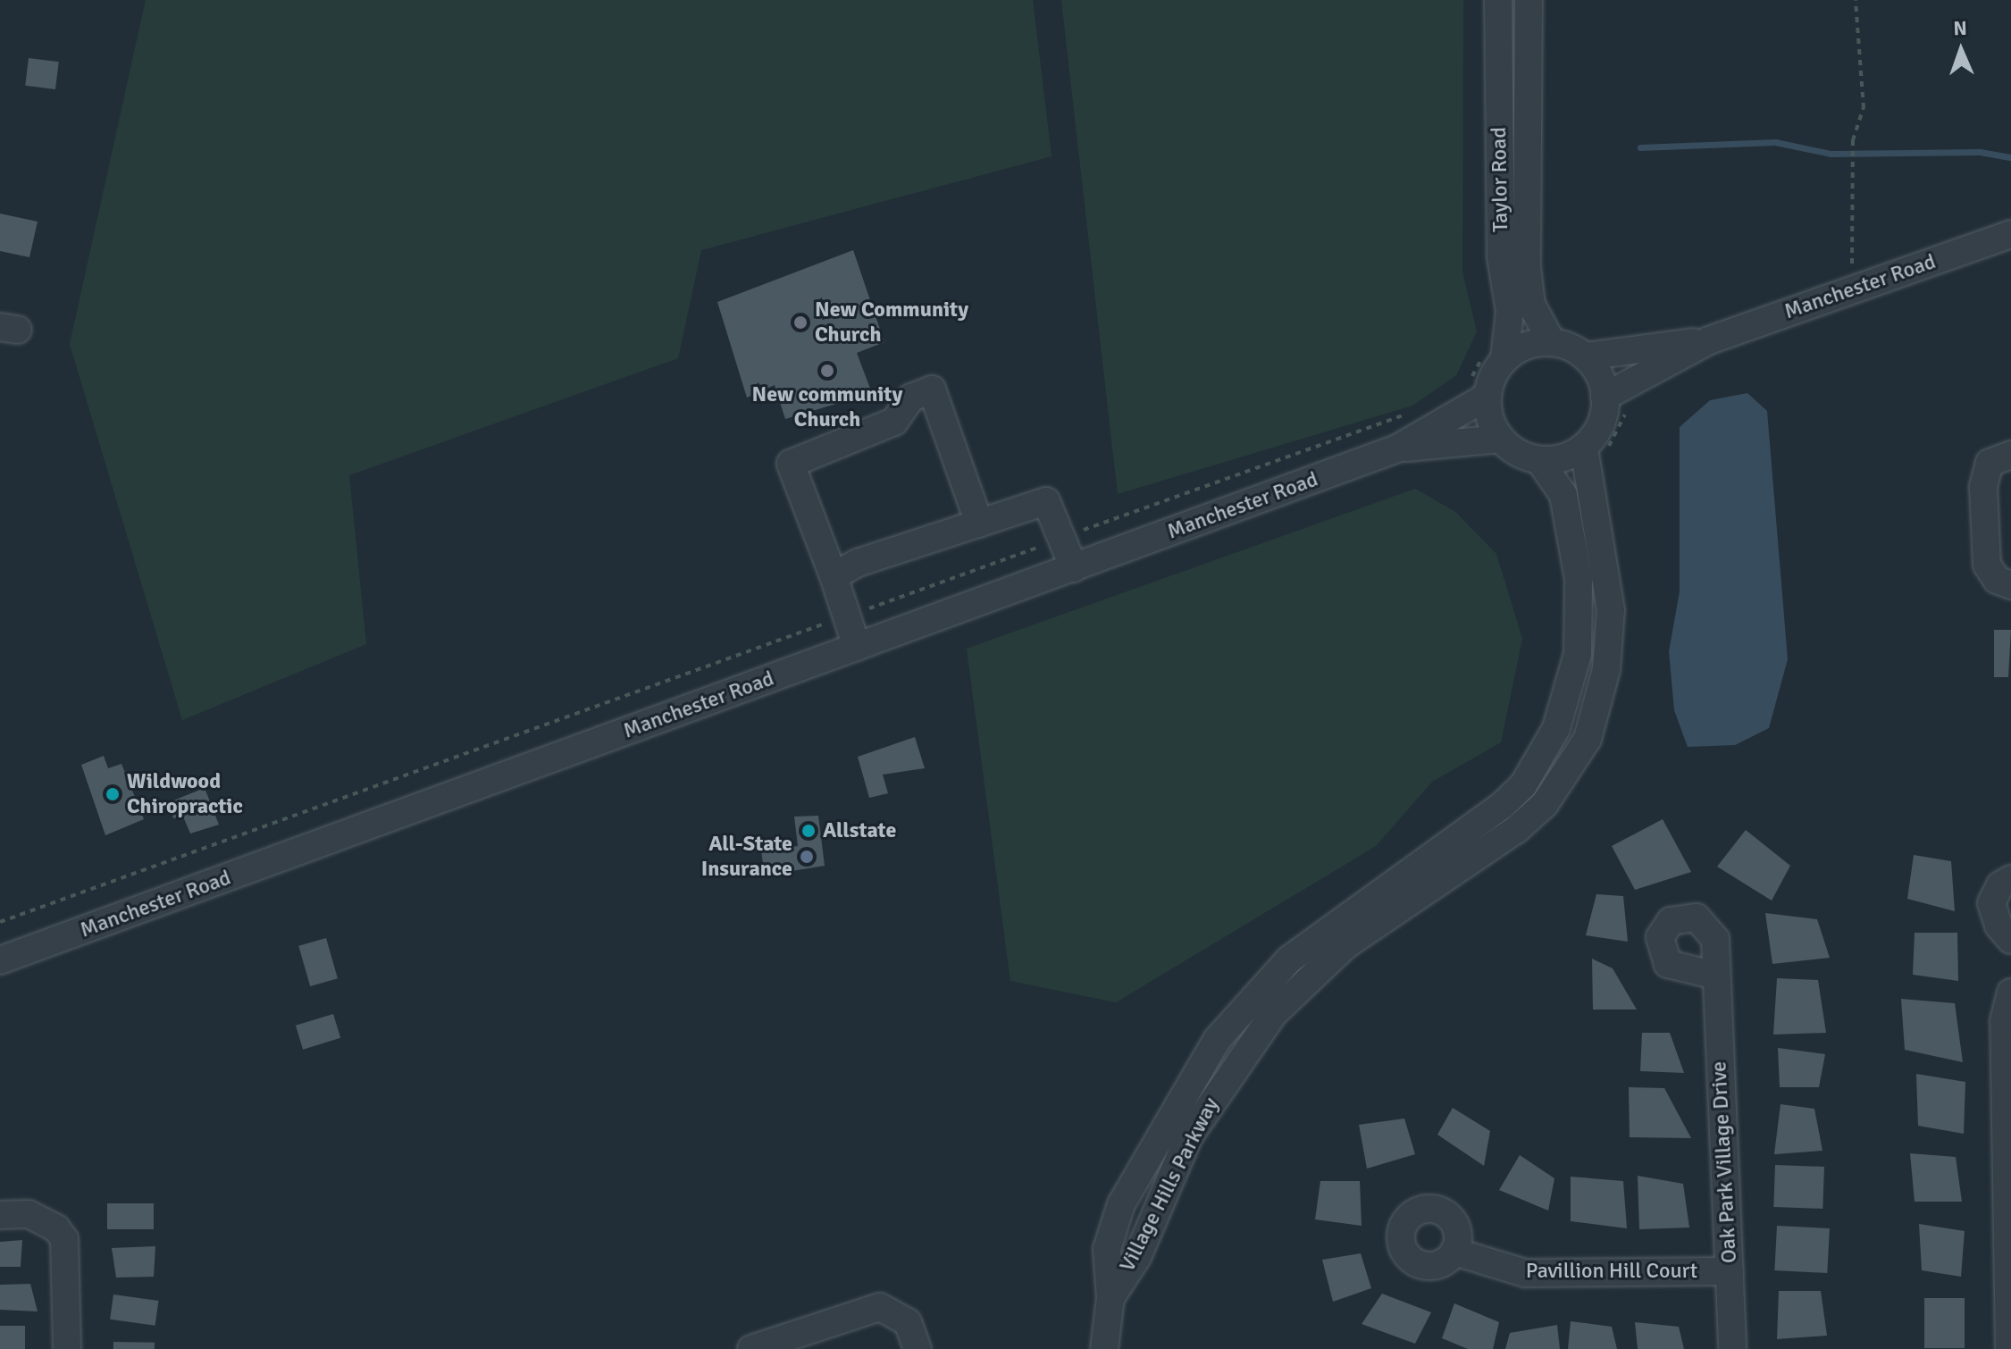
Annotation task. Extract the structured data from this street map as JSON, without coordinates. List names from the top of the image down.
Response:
{
  "streets": {
    "street": [
      "Taylor Road",
      "Manchester Road",
      "Oak Park Village Drive",
      "Village Hills Parkway",
      "Pavillion Hill Court"
    ]
  },
  "crossings": [
    ["Taylor Road", "Manchester Road"],
    ["Oak Park Village Drive", "Pavillion Hill Court"]
  ],
  "places": [
    "New Community Church",
    "New community Church",
    "Wildwood Chiropractic",
    "Allstate",
    "All-State Insurance"
  ],
  "north": "top"
}
